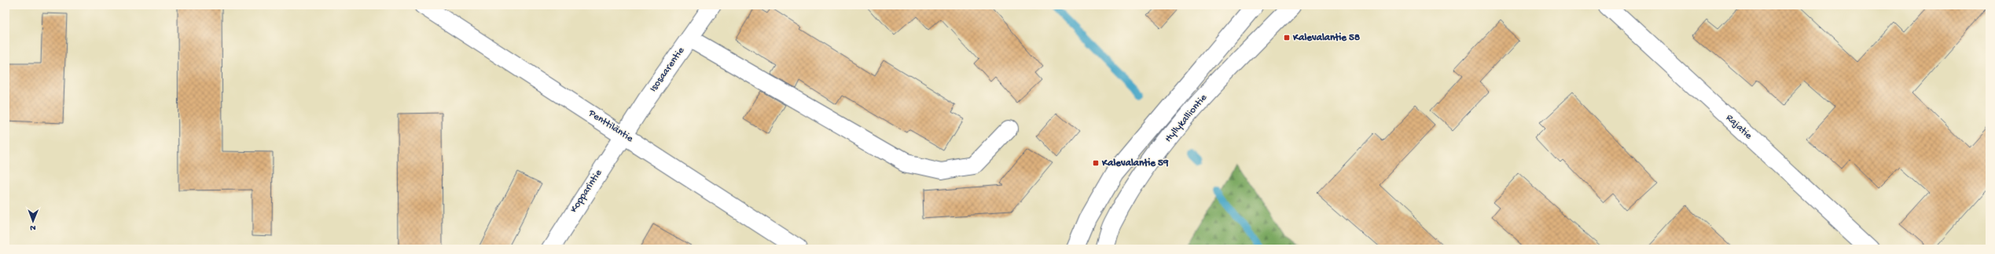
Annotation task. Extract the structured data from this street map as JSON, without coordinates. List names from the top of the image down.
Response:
{
  "streets": {
    "street": [
      "Isosaarentie",
      "Hyllykalliontie",
      "Penttiläntie",
      "Rajatie",
      "Kopparintie"
    ]
  },
  "crossings": [
    ["Isosaarentie", "Penttiläntie"],
    ["Isosaarentie", "Kopparintie"],
    ["Penttiläntie", "Kopparintie"]
  ],
  "places": {
    "transit": ["Kalevalantie 58", "Kalevalantie 59"]
  },
  "north": "bottom"
}
